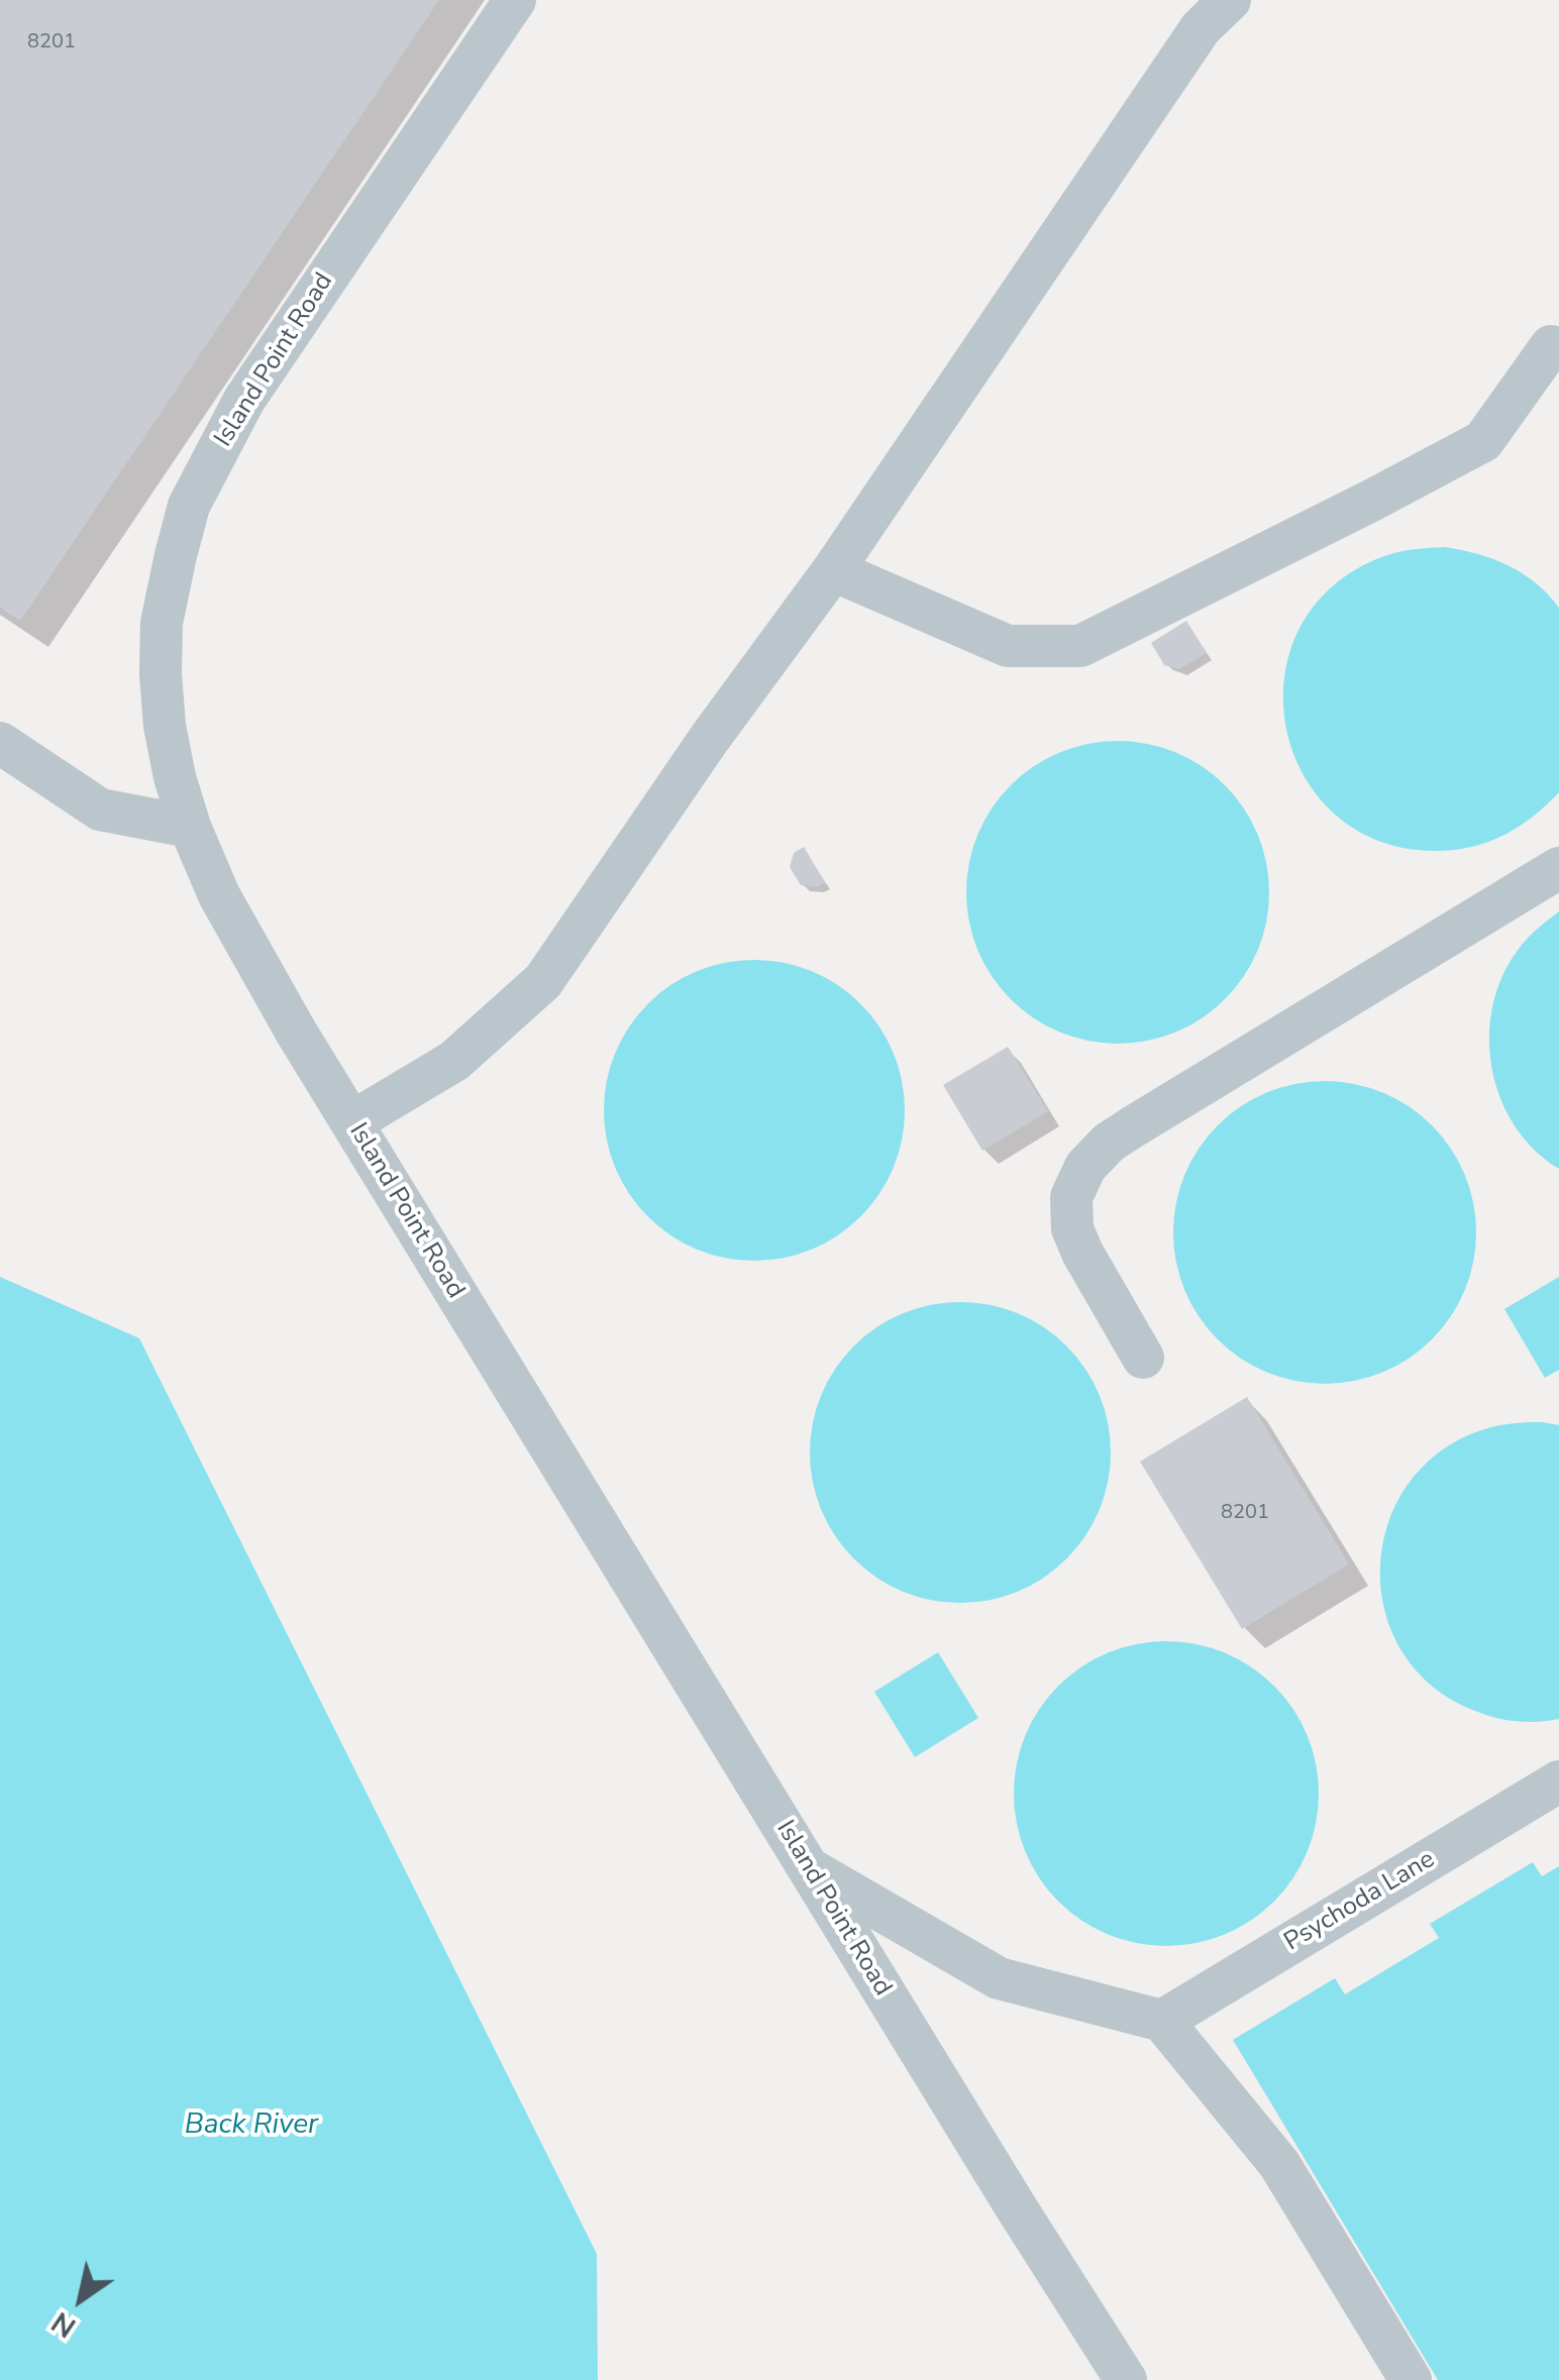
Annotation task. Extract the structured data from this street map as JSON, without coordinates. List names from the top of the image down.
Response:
{
  "streets": {
    "street": ["Island Point Road", "Psychoda Lane"]
  },
  "water": ["Back River"],
  "house_numbers": ["8201", "8201"],
  "north": "bottom left"
}
